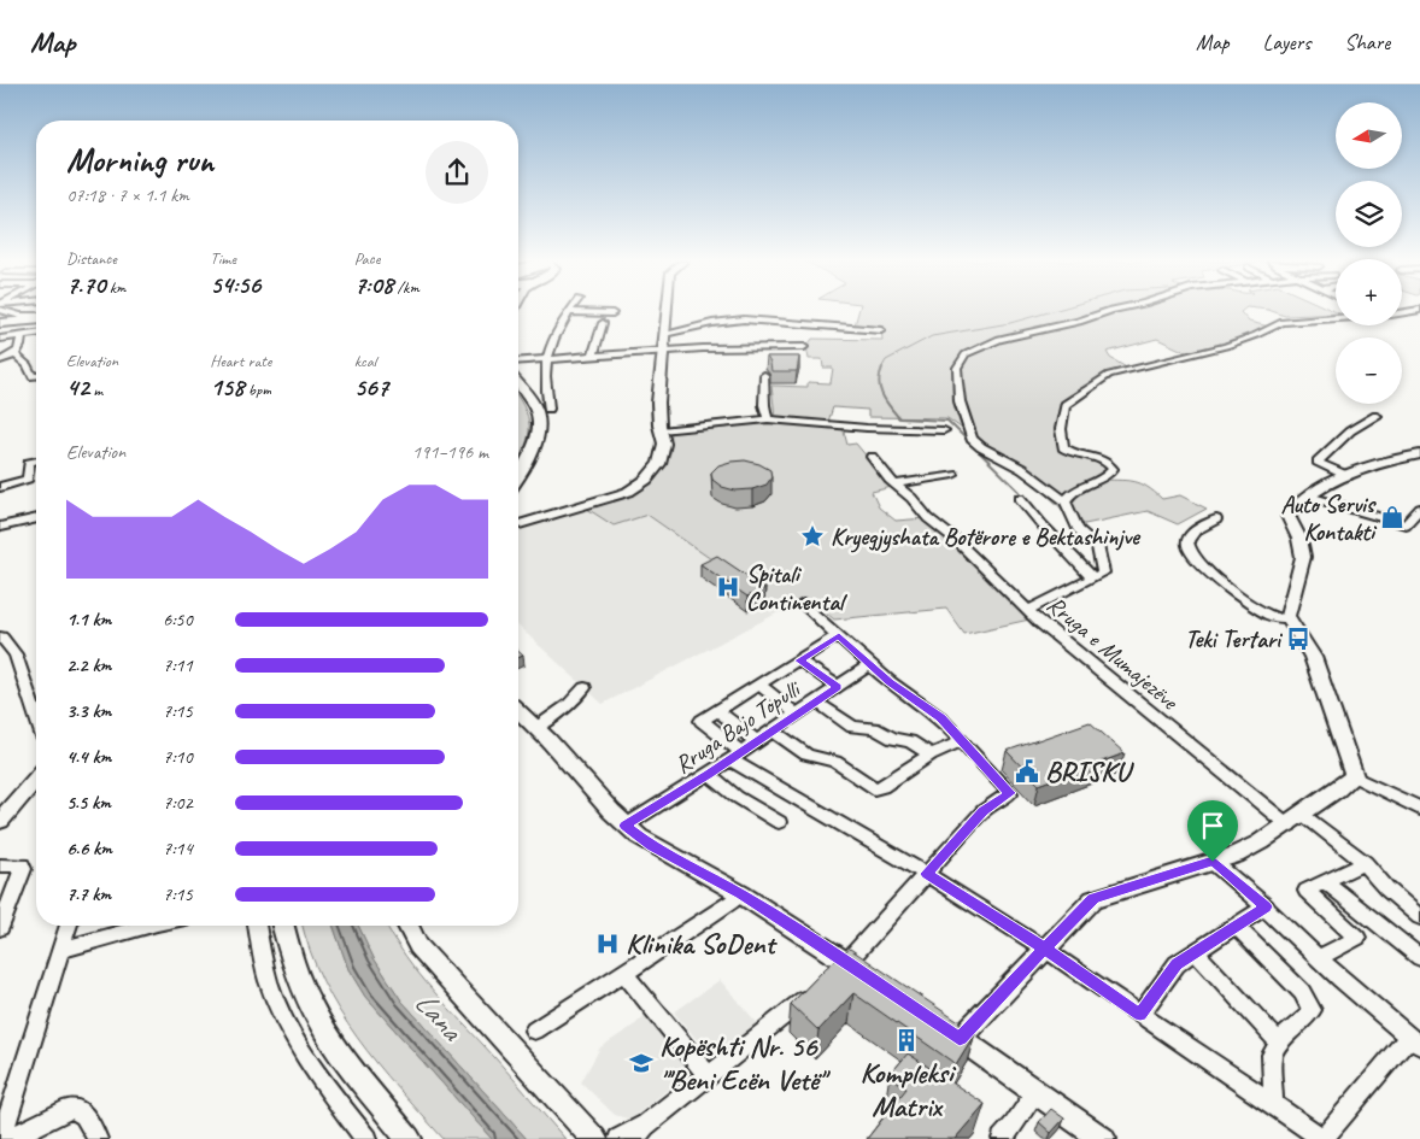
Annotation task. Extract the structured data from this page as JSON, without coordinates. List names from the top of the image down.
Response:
{
  "streets": {
    "street": ["Rruga e Mumajezëve", "Rruga Bajo Topulli"]
  },
  "water": ["Lana"],
  "places": {
    "shop": ["Auto Servis Kontakti"],
    "place": ["Kryegjyshata Botërore e Bektashinjve"],
    "hospital": ["Spitali Continental", "Klinika SoDent"],
    "bus stop": ["Teki Tertari"],
    "public building": ["BRISKU"],
    "building": ["Kompleksi Matrix"],
    "school or university": ["Kopështi Nr. 56 \"'Beni Ecën Vetë\""]
  },
  "north": "left",
  "page": {
    "header": "Map",
    "nav": ["Map", "Layers", "Share"],
    "map_buttons": ["+", "−"],
    "heading": ["Morning run", "07:18 · 7 × 1.1 km"],
    "stats": [
      ["Distance", "7.70 km"],
      ["Time", "54:56"],
      ["Pace", "7:08 /km"],
      ["Elevation", "42 m"],
      ["Heart rate", "158 bpm"],
      ["kcal", "567"]
    ],
    "chart": ["Elevation", "191–196 m"],
    "list": [
      {
        "name": "1.1 km",
        "note": "6:50"
      },
      {
        "name": "2.2 km",
        "note": "7:11"
      },
      {
        "name": "3.3 km",
        "note": "7:15"
      },
      {
        "name": "4.4 km",
        "note": "7:10"
      },
      {
        "name": "5.5 km",
        "note": "7:02"
      },
      {
        "name": "6.6 km",
        "note": "7:14"
      },
      {
        "name": "7.7 km",
        "note": "7:15"
      }
    ]
  }
}
